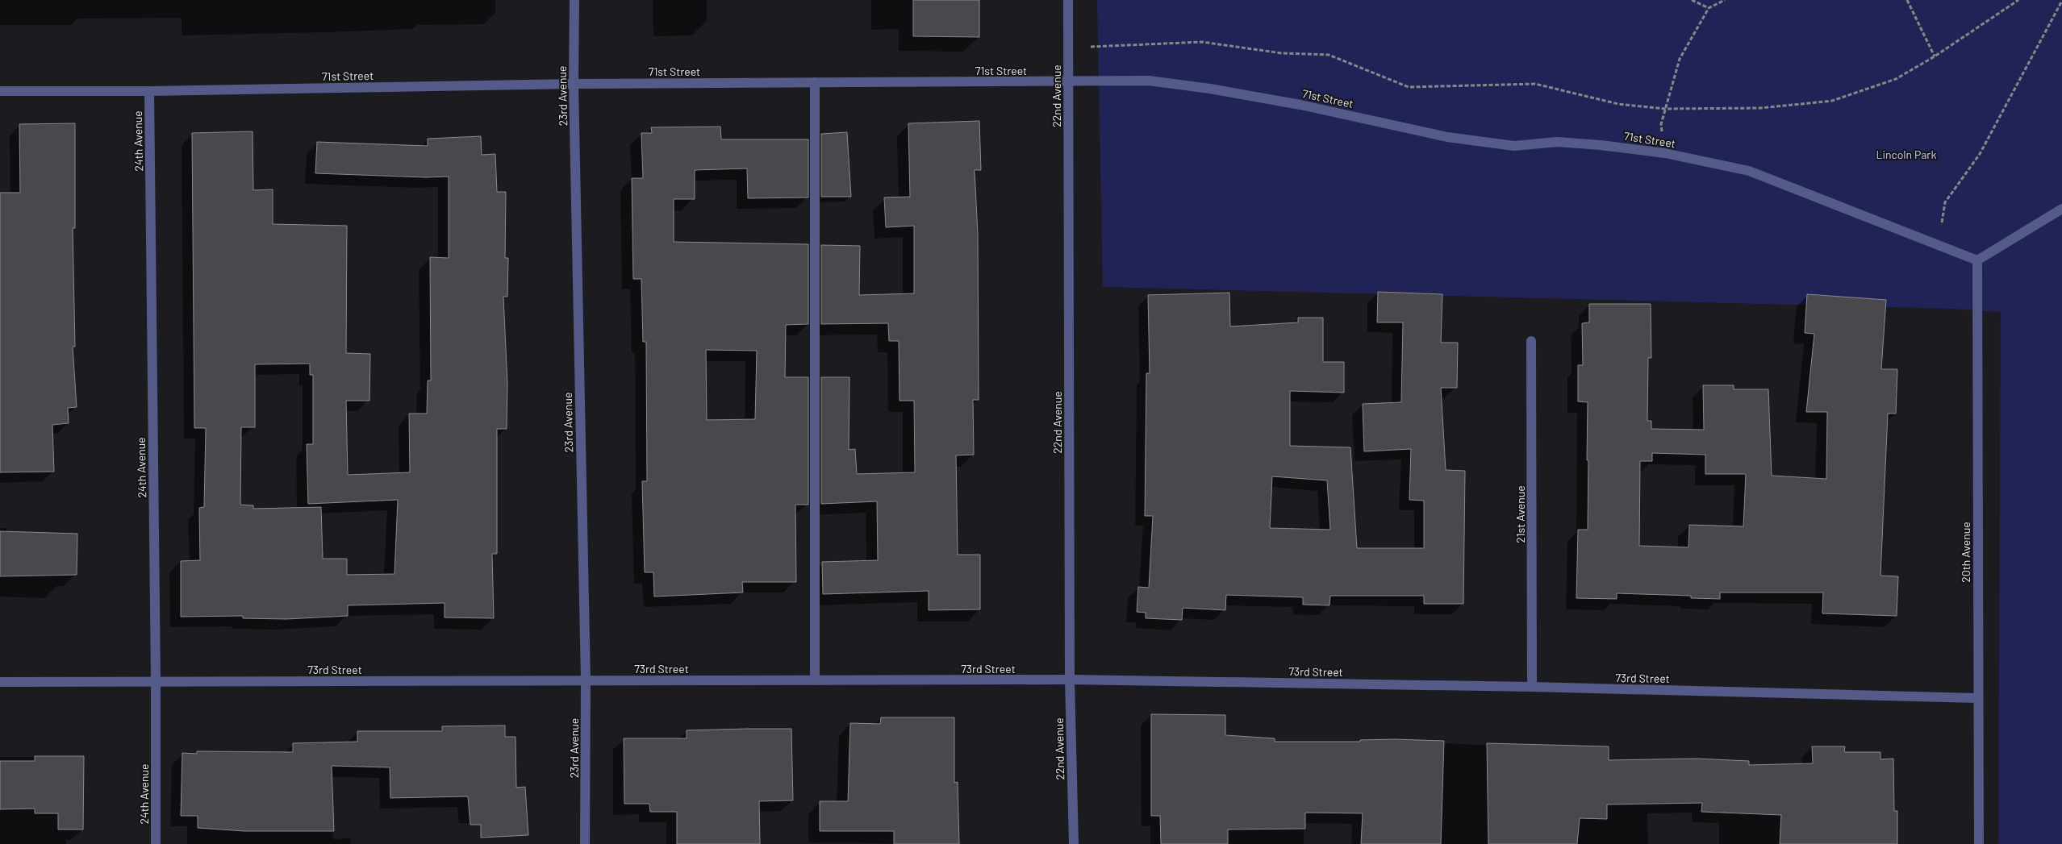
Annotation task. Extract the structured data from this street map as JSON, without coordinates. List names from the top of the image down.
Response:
{
  "streets": {
    "street": [
      "71st Street",
      "23rd Avenue",
      "22nd Avenue",
      "24th Avenue",
      "21st Avenue",
      "20th Avenue",
      "73rd Street"
    ]
  },
  "crossings": [
    ["71st Street", "23rd Avenue"],
    ["71st Street", "22nd Avenue"],
    ["71st Street", "24th Avenue"],
    ["71st Street", "20th Avenue"],
    ["23rd Avenue", "73rd Street"],
    ["22nd Avenue", "73rd Street"],
    ["24th Avenue", "73rd Street"],
    ["21st Avenue", "73rd Street"],
    ["20th Avenue", "73rd Street"]
  ],
  "parks": ["Lincoln Park"]
}
